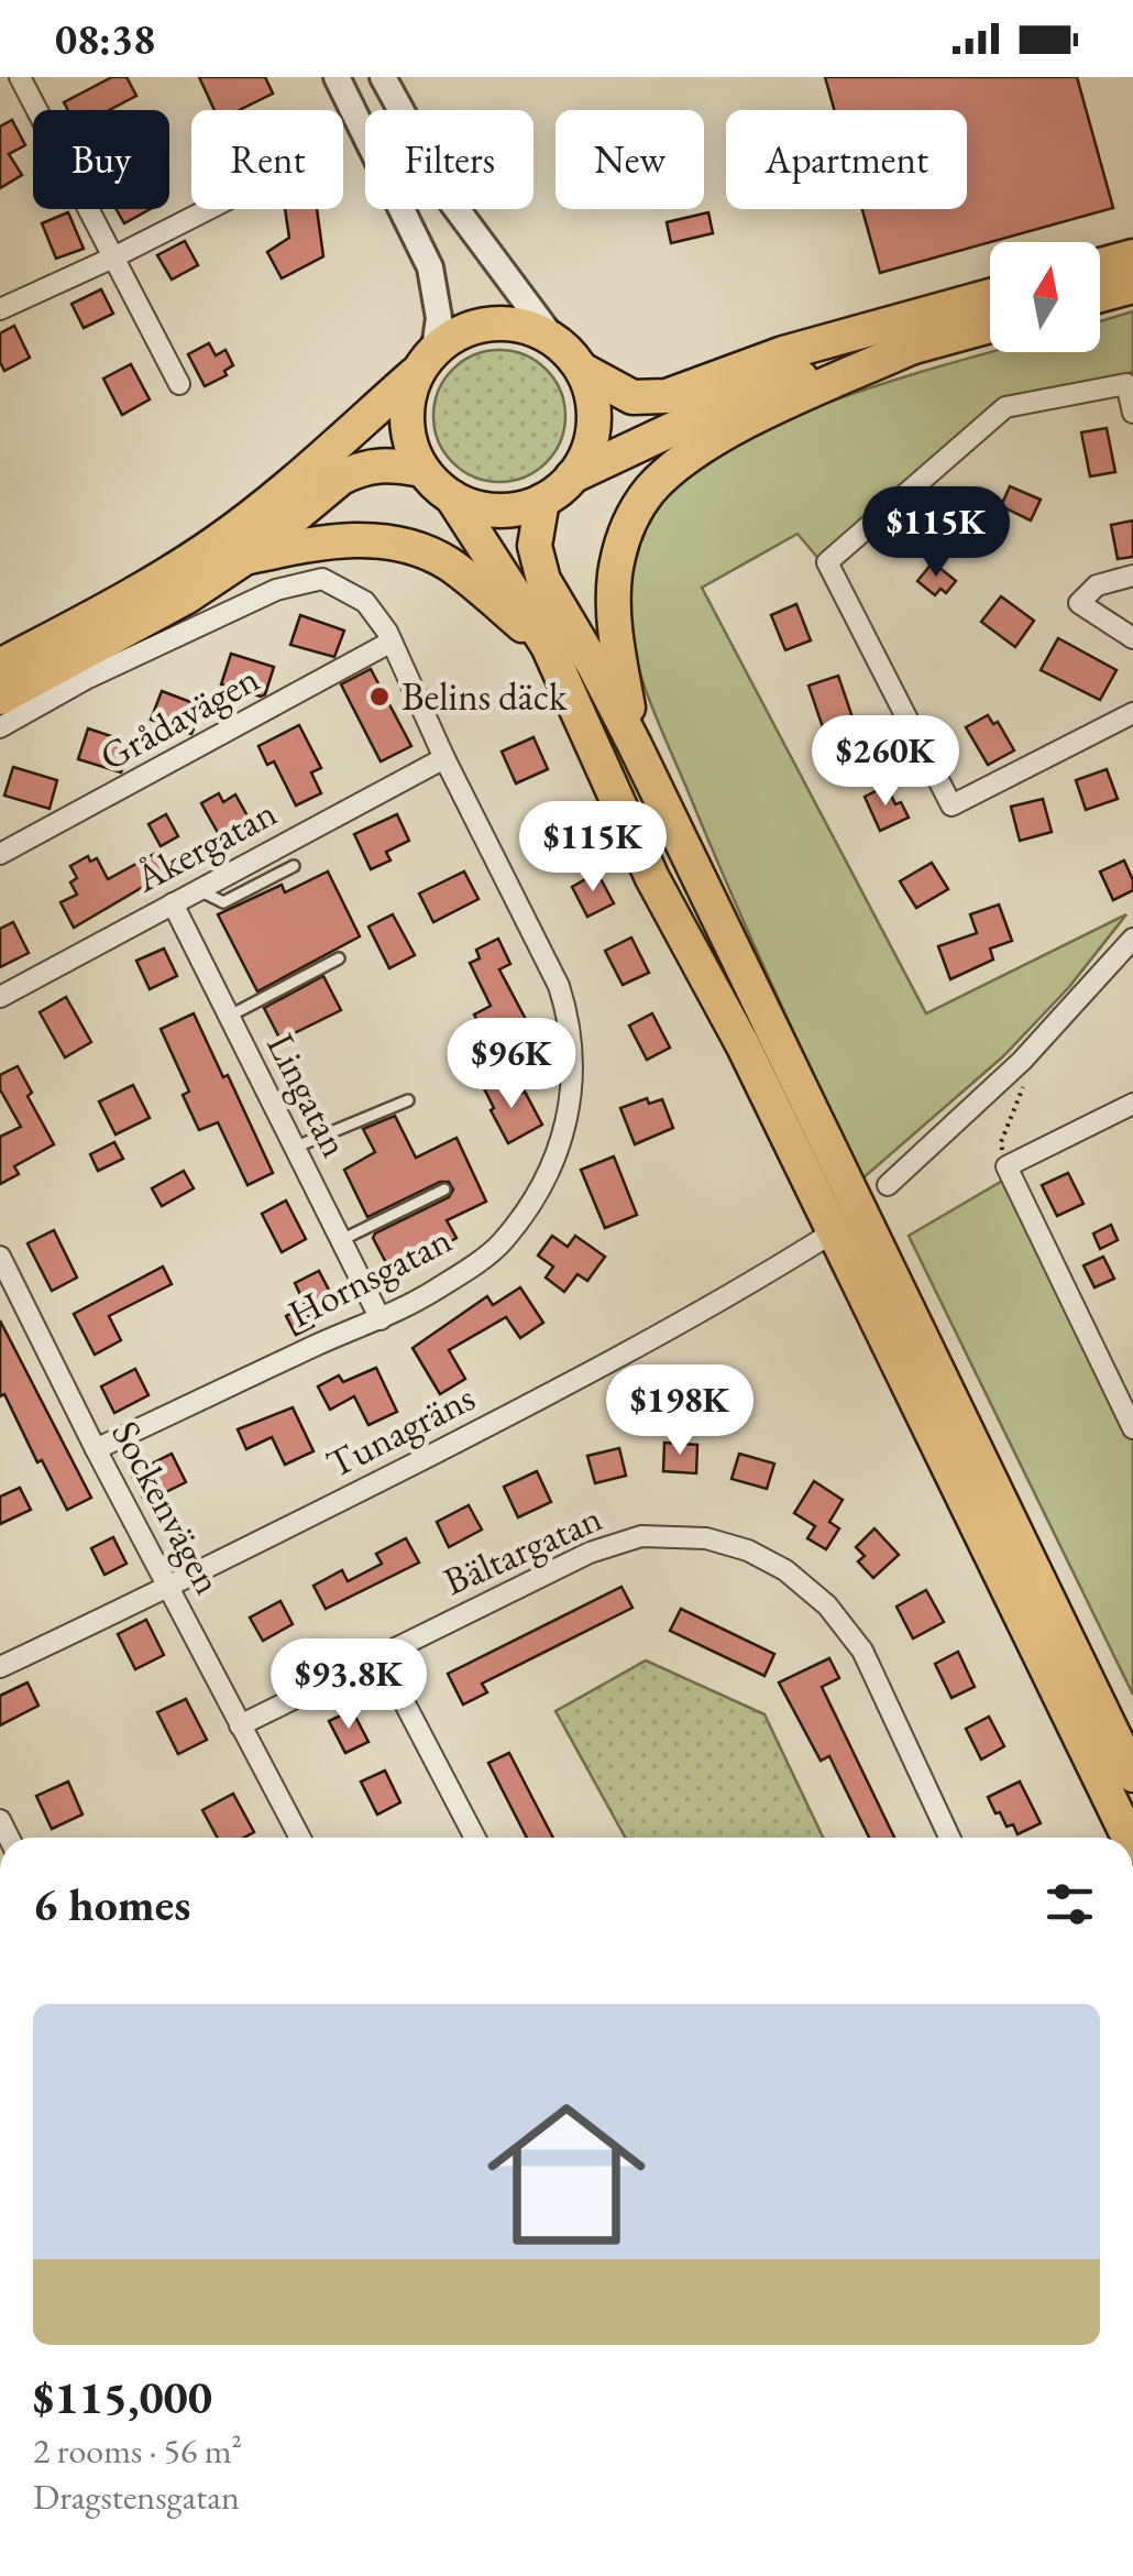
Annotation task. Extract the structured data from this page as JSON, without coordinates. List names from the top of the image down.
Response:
{
  "streets": {
    "street": [
      "Grådavägen",
      "Åkergatan",
      "Lingatan",
      "Hornsgatan",
      "Tunagräns",
      "Sockenvägen",
      "Bältargatan"
    ]
  },
  "crossings": [
    ["Grådavägen", "Hornsgatan"],
    ["Åkergatan", "Lingatan"],
    ["Åkergatan", "Hornsgatan"],
    ["Lingatan", "Hornsgatan"],
    ["Hornsgatan", "Sockenvägen"],
    ["Tunagräns", "Sockenvägen"],
    ["Sockenvägen", "Bältargatan"]
  ],
  "places": ["Belins däck"],
  "north": "top",
  "page": {
    "status": "08:38",
    "chip": [
      "Buy",
      "Rent",
      "Filters",
      "New",
      "Apartment"
    ],
    "price": [
      "$115K",
      "$260K",
      "$115K",
      "$96K",
      "$198K",
      "$93.8K"
    ],
    "heading": "6 homes",
    "list": [
      {
        "name": "$115,000",
        "note": "2 rooms · 56 m² · Dragstensgatan"
      }
    ]
  }
}
